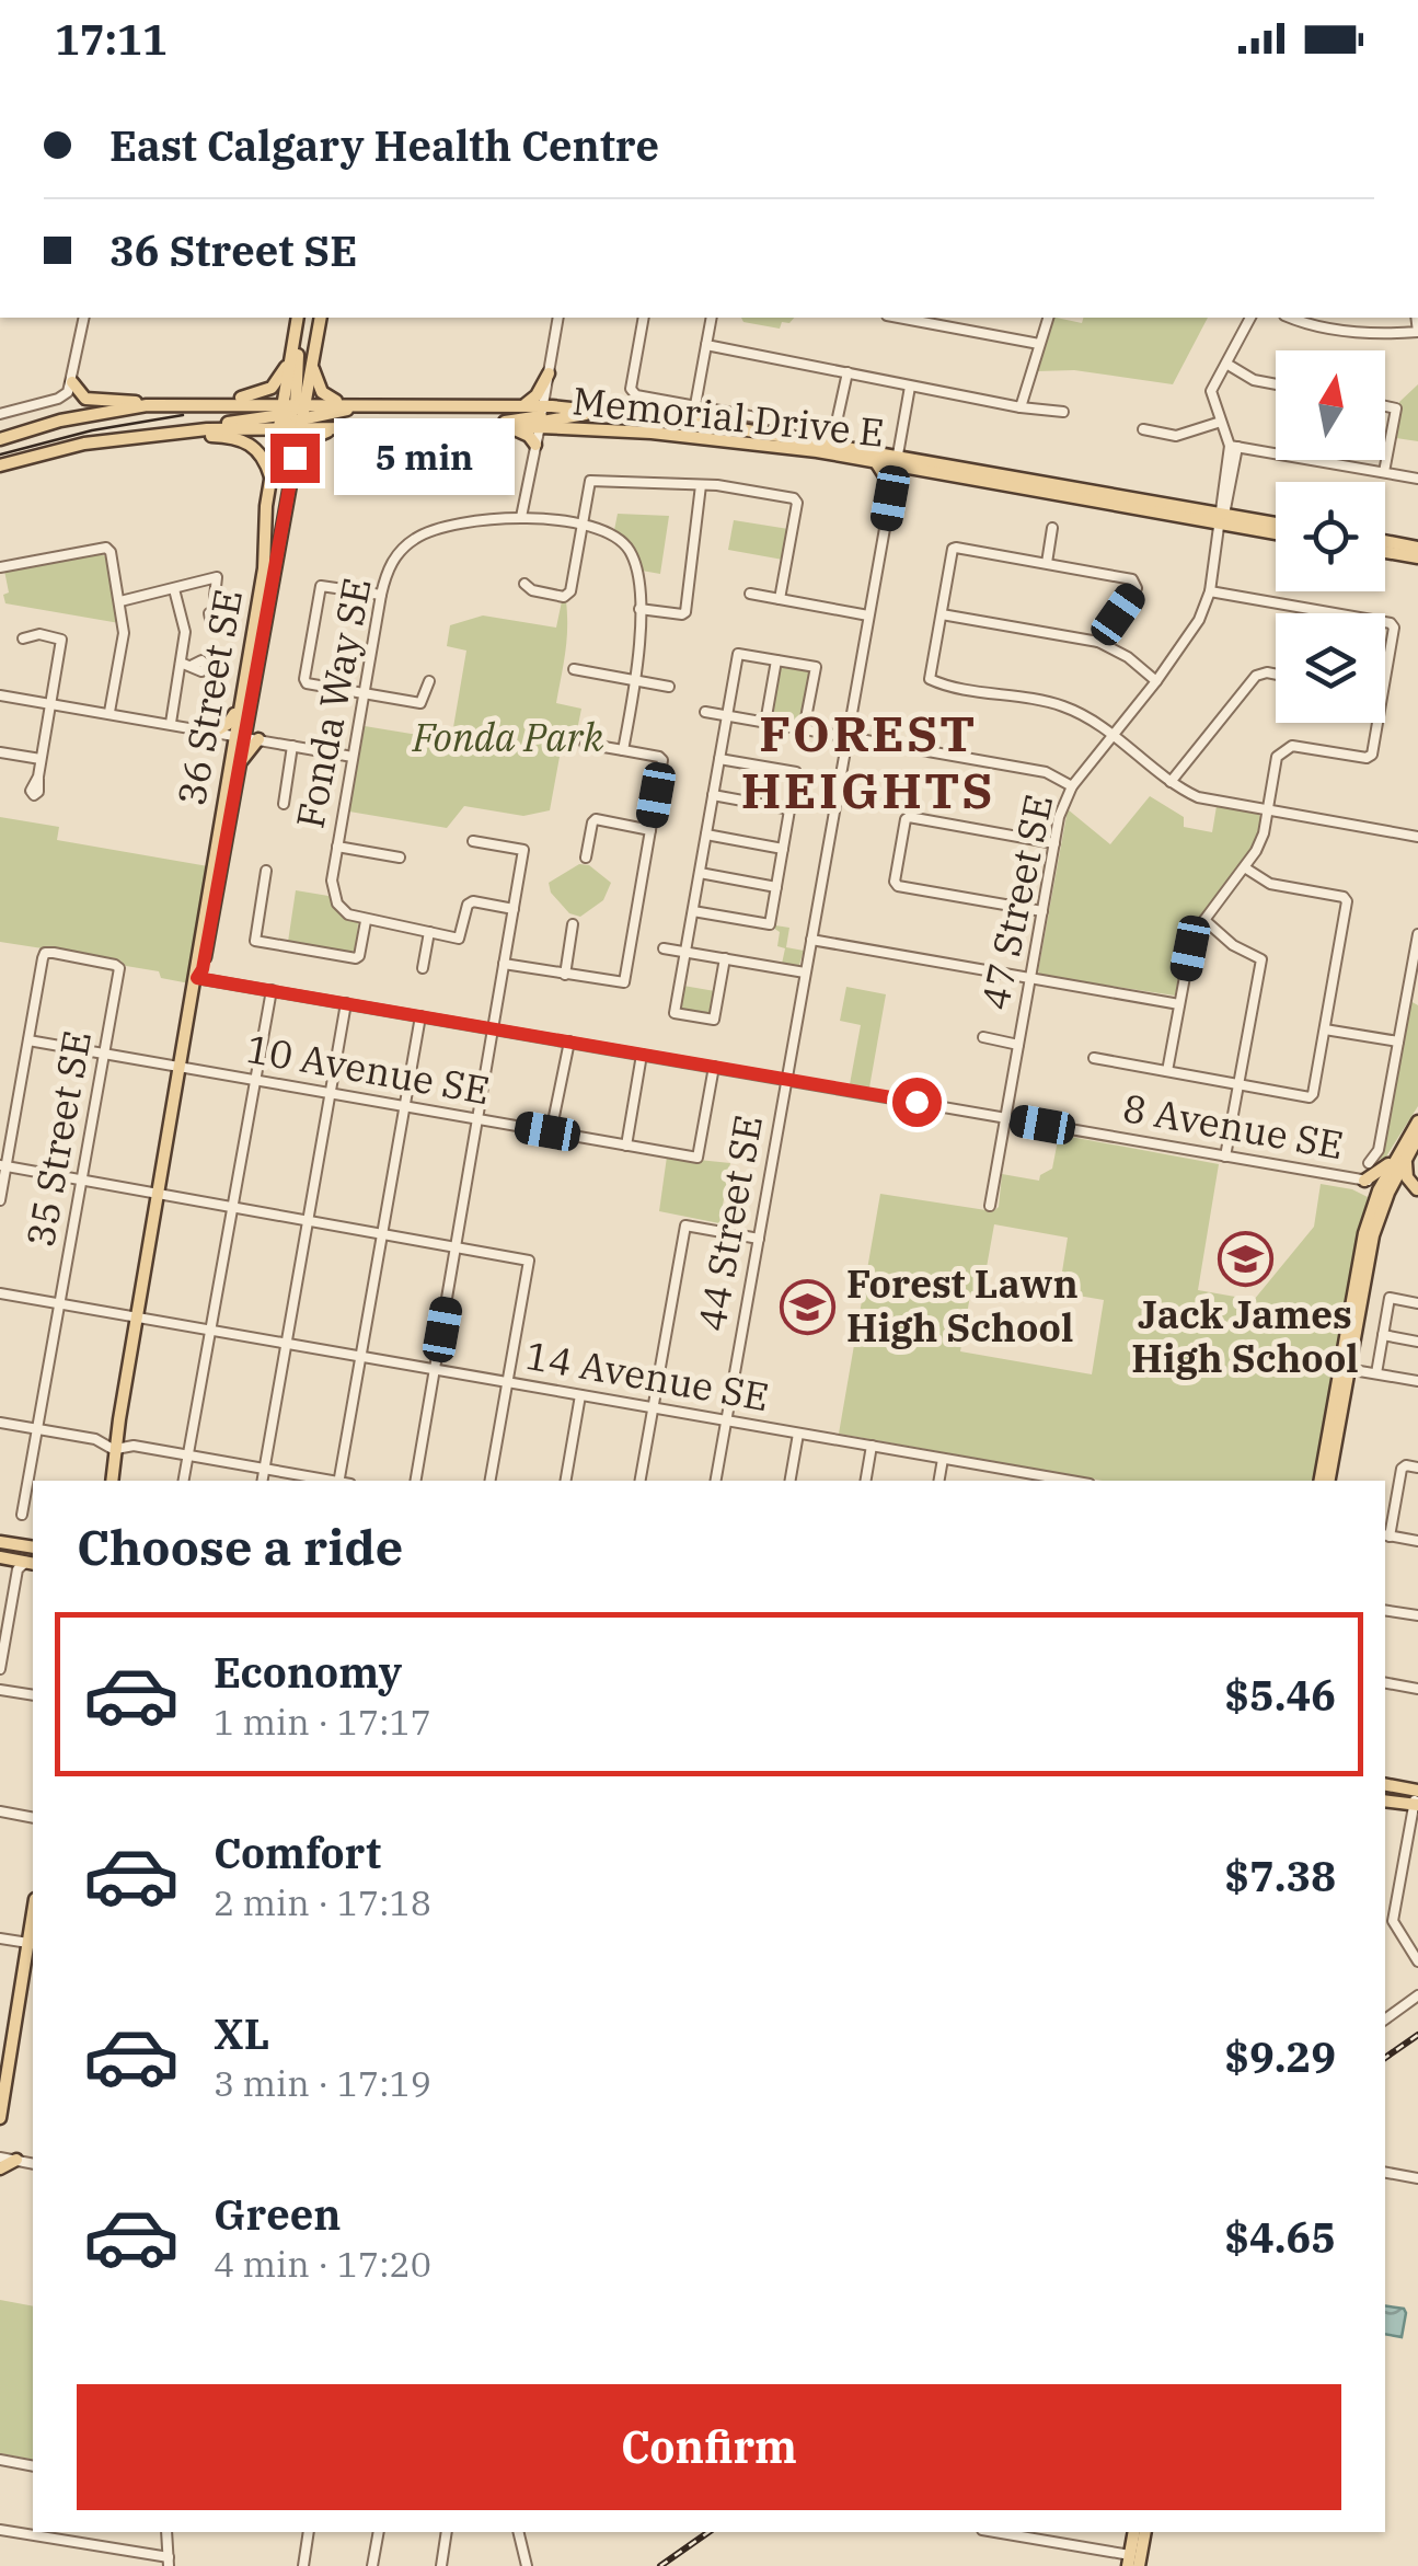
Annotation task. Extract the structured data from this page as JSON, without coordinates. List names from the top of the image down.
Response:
{
  "streets": {
    "main road": ["Memorial Drive E", "36 Street SE"],
    "street": [
      "Fonda Way SE",
      "47 Street SE",
      "10 Avenue SE",
      "8 Avenue SE",
      "35 Street SE",
      "44 Street SE",
      "14 Avenue SE"
    ]
  },
  "crossings": [
    ["Memorial Drive E", "36 Street SE"],
    ["Memorial Drive E", "47 Street SE"],
    ["Memorial Drive E", "44 Street SE"],
    ["36 Street SE", "10 Avenue SE"],
    ["36 Street SE", "8 Avenue SE"],
    ["36 Street SE", "14 Avenue SE"],
    ["47 Street SE", "8 Avenue SE"],
    ["10 Avenue SE", "8 Avenue SE"],
    ["10 Avenue SE", "35 Street SE"],
    ["8 Avenue SE", "44 Street SE"],
    ["35 Street SE", "14 Avenue SE"],
    ["44 Street SE", "14 Avenue SE"]
  ],
  "districts": ["FOREST HEIGHTS"],
  "parks": ["Fonda Park"],
  "places": {
    "school or university": ["Jack James High School", "Forest Lawn High School"]
  },
  "north": "top",
  "page": {
    "status": "17:11",
    "banner": ["East Calgary Health Centre", "36 Street SE"],
    "bubble": "5 min",
    "heading": "Choose a ride",
    "list": [
      {
        "name": "Economy",
        "note": "1 min · 17:17",
        "value": "$5.46"
      },
      {
        "name": "Comfort",
        "note": "2 min · 17:18",
        "value": "$7.38"
      },
      {
        "name": "XL",
        "note": "3 min · 17:19",
        "value": "$9.29"
      },
      {
        "name": "Green",
        "note": "4 min · 17:20",
        "value": "$4.65"
      }
    ],
    "buttons": "Confirm"
  }
}
